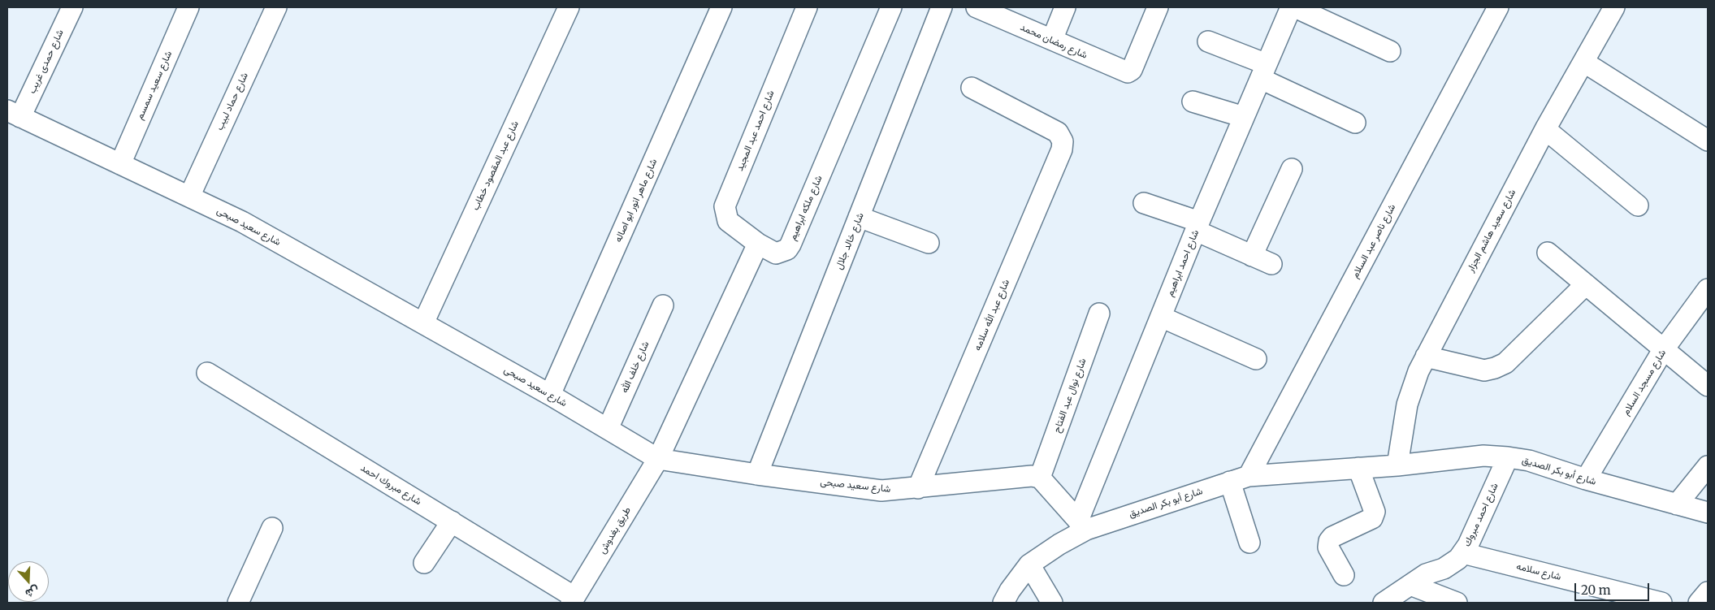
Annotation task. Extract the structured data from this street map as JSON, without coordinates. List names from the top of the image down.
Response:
{
  "streets": {
    "street": [
      "شارع رمضان محمد",
      "شارع حمدى غريب",
      "شارع سعيد سمسم",
      "شارع حماد لبيب",
      "شارع احمد عبد المجيد",
      "شارع عبد المقصود خطاب",
      "شارع ماهر انور ابو اصاله",
      "شارع ملكه ابراهيم",
      "شارع سعيد صبحى",
      "شارع سعيد هاشم الجزار",
      "شارع خالد جلال",
      "شارع ناصر عبد السلام",
      "شارع احمد ابراهيم",
      "شارع عبد الله سلامه",
      "شارع خلف الله",
      "شارع مسجد السلام",
      "شارع نوال عبد الفتاح",
      "شارع أبو بكر الصديق",
      "شارع مبروك احمد",
      "شارع احمد مبروك",
      "طريق بغدوش",
      "شارع سلامه"
    ]
  },
  "crossings": [
    ["شارع حمدى غريب", "شارع سعيد صبحى"],
    ["شارع سعيد سمسم", "شارع سعيد صبحى"],
    ["شارع حماد لبيب", "شارع سعيد صبحى"],
    ["شارع احمد عبد المجيد", "شارع ملكه ابراهيم"],
    ["شارع عبد المقصود خطاب", "شارع سعيد صبحى"],
    ["شارع ماهر انور ابو اصاله", "شارع سعيد صبحى"],
    ["شارع سعيد صبحى", "شارع خالد جلال"],
    ["شارع سعيد صبحى", "شارع عبد الله سلامه"],
    ["شارع سعيد صبحى", "شارع خلف الله"],
    ["شارع سعيد صبحى", "شارع نوال عبد الفتاح"],
    ["شارع سعيد صبحى", "طريق بغدوش"],
    ["شارع سعيد هاشم الجزار", "شارع أبو بكر الصديق"],
    ["شارع ناصر عبد السلام", "شارع أبو بكر الصديق"],
    ["شارع احمد ابراهيم", "شارع أبو بكر الصديق"],
    ["شارع مسجد السلام", "شارع أبو بكر الصديق"],
    ["شارع أبو بكر الصديق", "شارع احمد مبروك"],
    ["شارع مبروك احمد", "طريق بغدوش"],
    ["شارع احمد مبروك", "شارع سلامه"]
  ],
  "scale_bar": "20 m",
  "north": "bottom"
}
